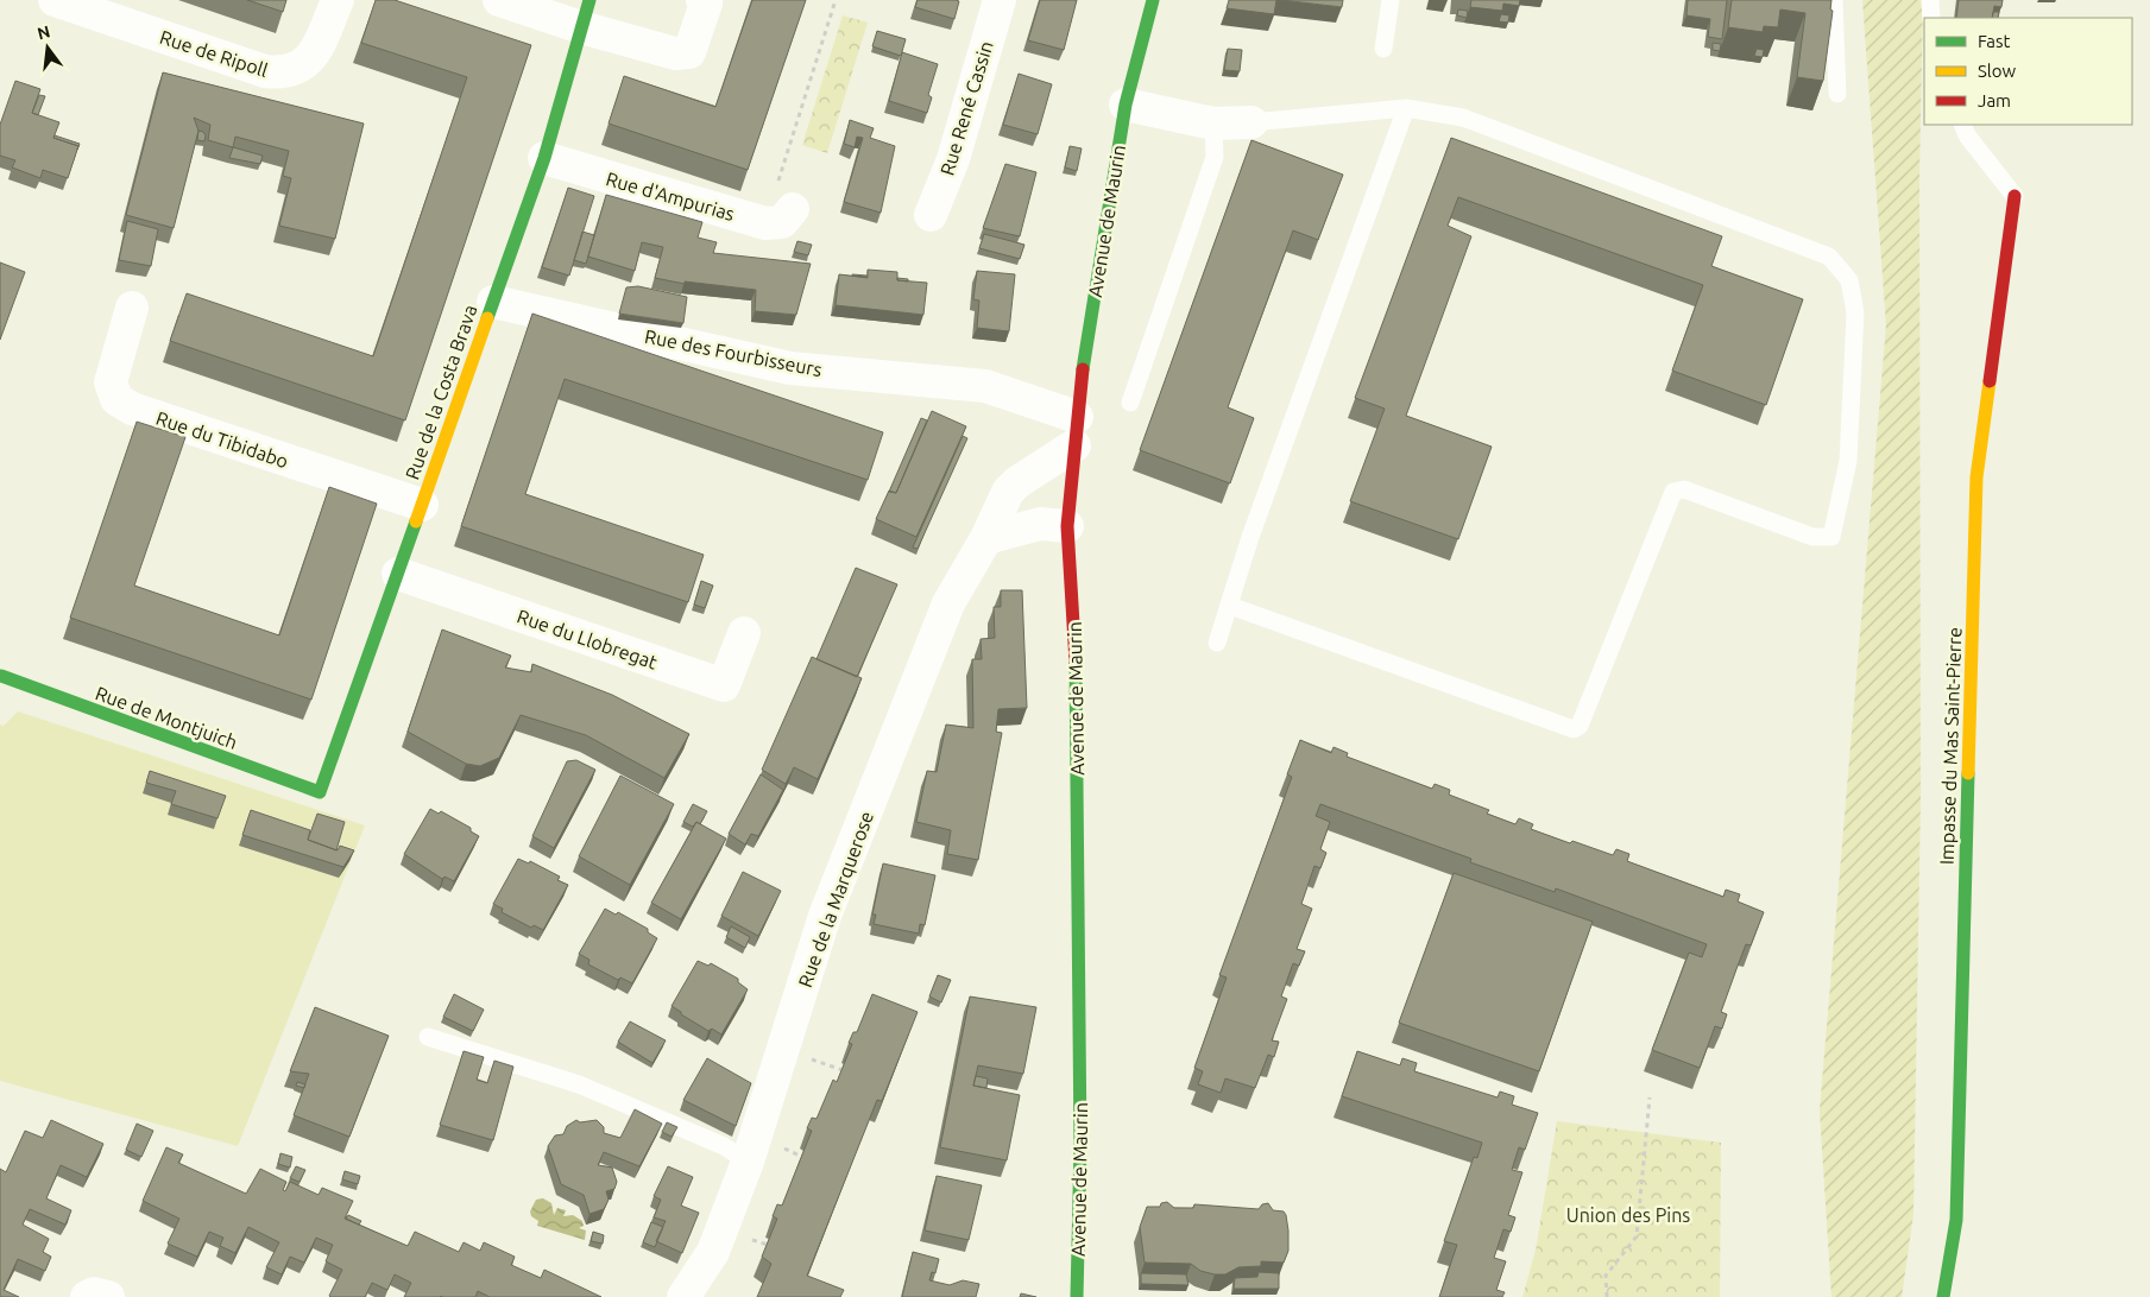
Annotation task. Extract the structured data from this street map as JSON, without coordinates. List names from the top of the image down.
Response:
{
  "streets": {
    "street": [
      "Rue de Ripoll",
      "Rue René Cassin",
      "Rue d'Ampurias",
      "Avenue de Maurin",
      "Rue des Fourbisseurs",
      "Rue de la Costa Brava",
      "Rue du Tibidabo",
      "Rue du Llobregat",
      "Rue de Montjuich",
      "Impasse du Mas Saint-Pierre",
      "Rue de la Marquerose"
    ]
  },
  "crossings": [
    ["Rue d'Ampurias", "Rue de la Costa Brava"],
    ["Avenue de Maurin", "Rue des Fourbisseurs"],
    ["Avenue de Maurin", "Rue de la Marquerose"],
    ["Rue des Fourbisseurs", "Rue de la Costa Brava"],
    ["Rue des Fourbisseurs", "Rue de la Marquerose"],
    ["Rue de la Costa Brava", "Rue du Tibidabo"],
    ["Rue de la Costa Brava", "Rue du Llobregat"],
    ["Rue de la Costa Brava", "Rue de Montjuich"]
  ],
  "parks": ["Union des Pins"],
  "legend": ["Fast", "Slow", "Jam"],
  "north": "top"
}
